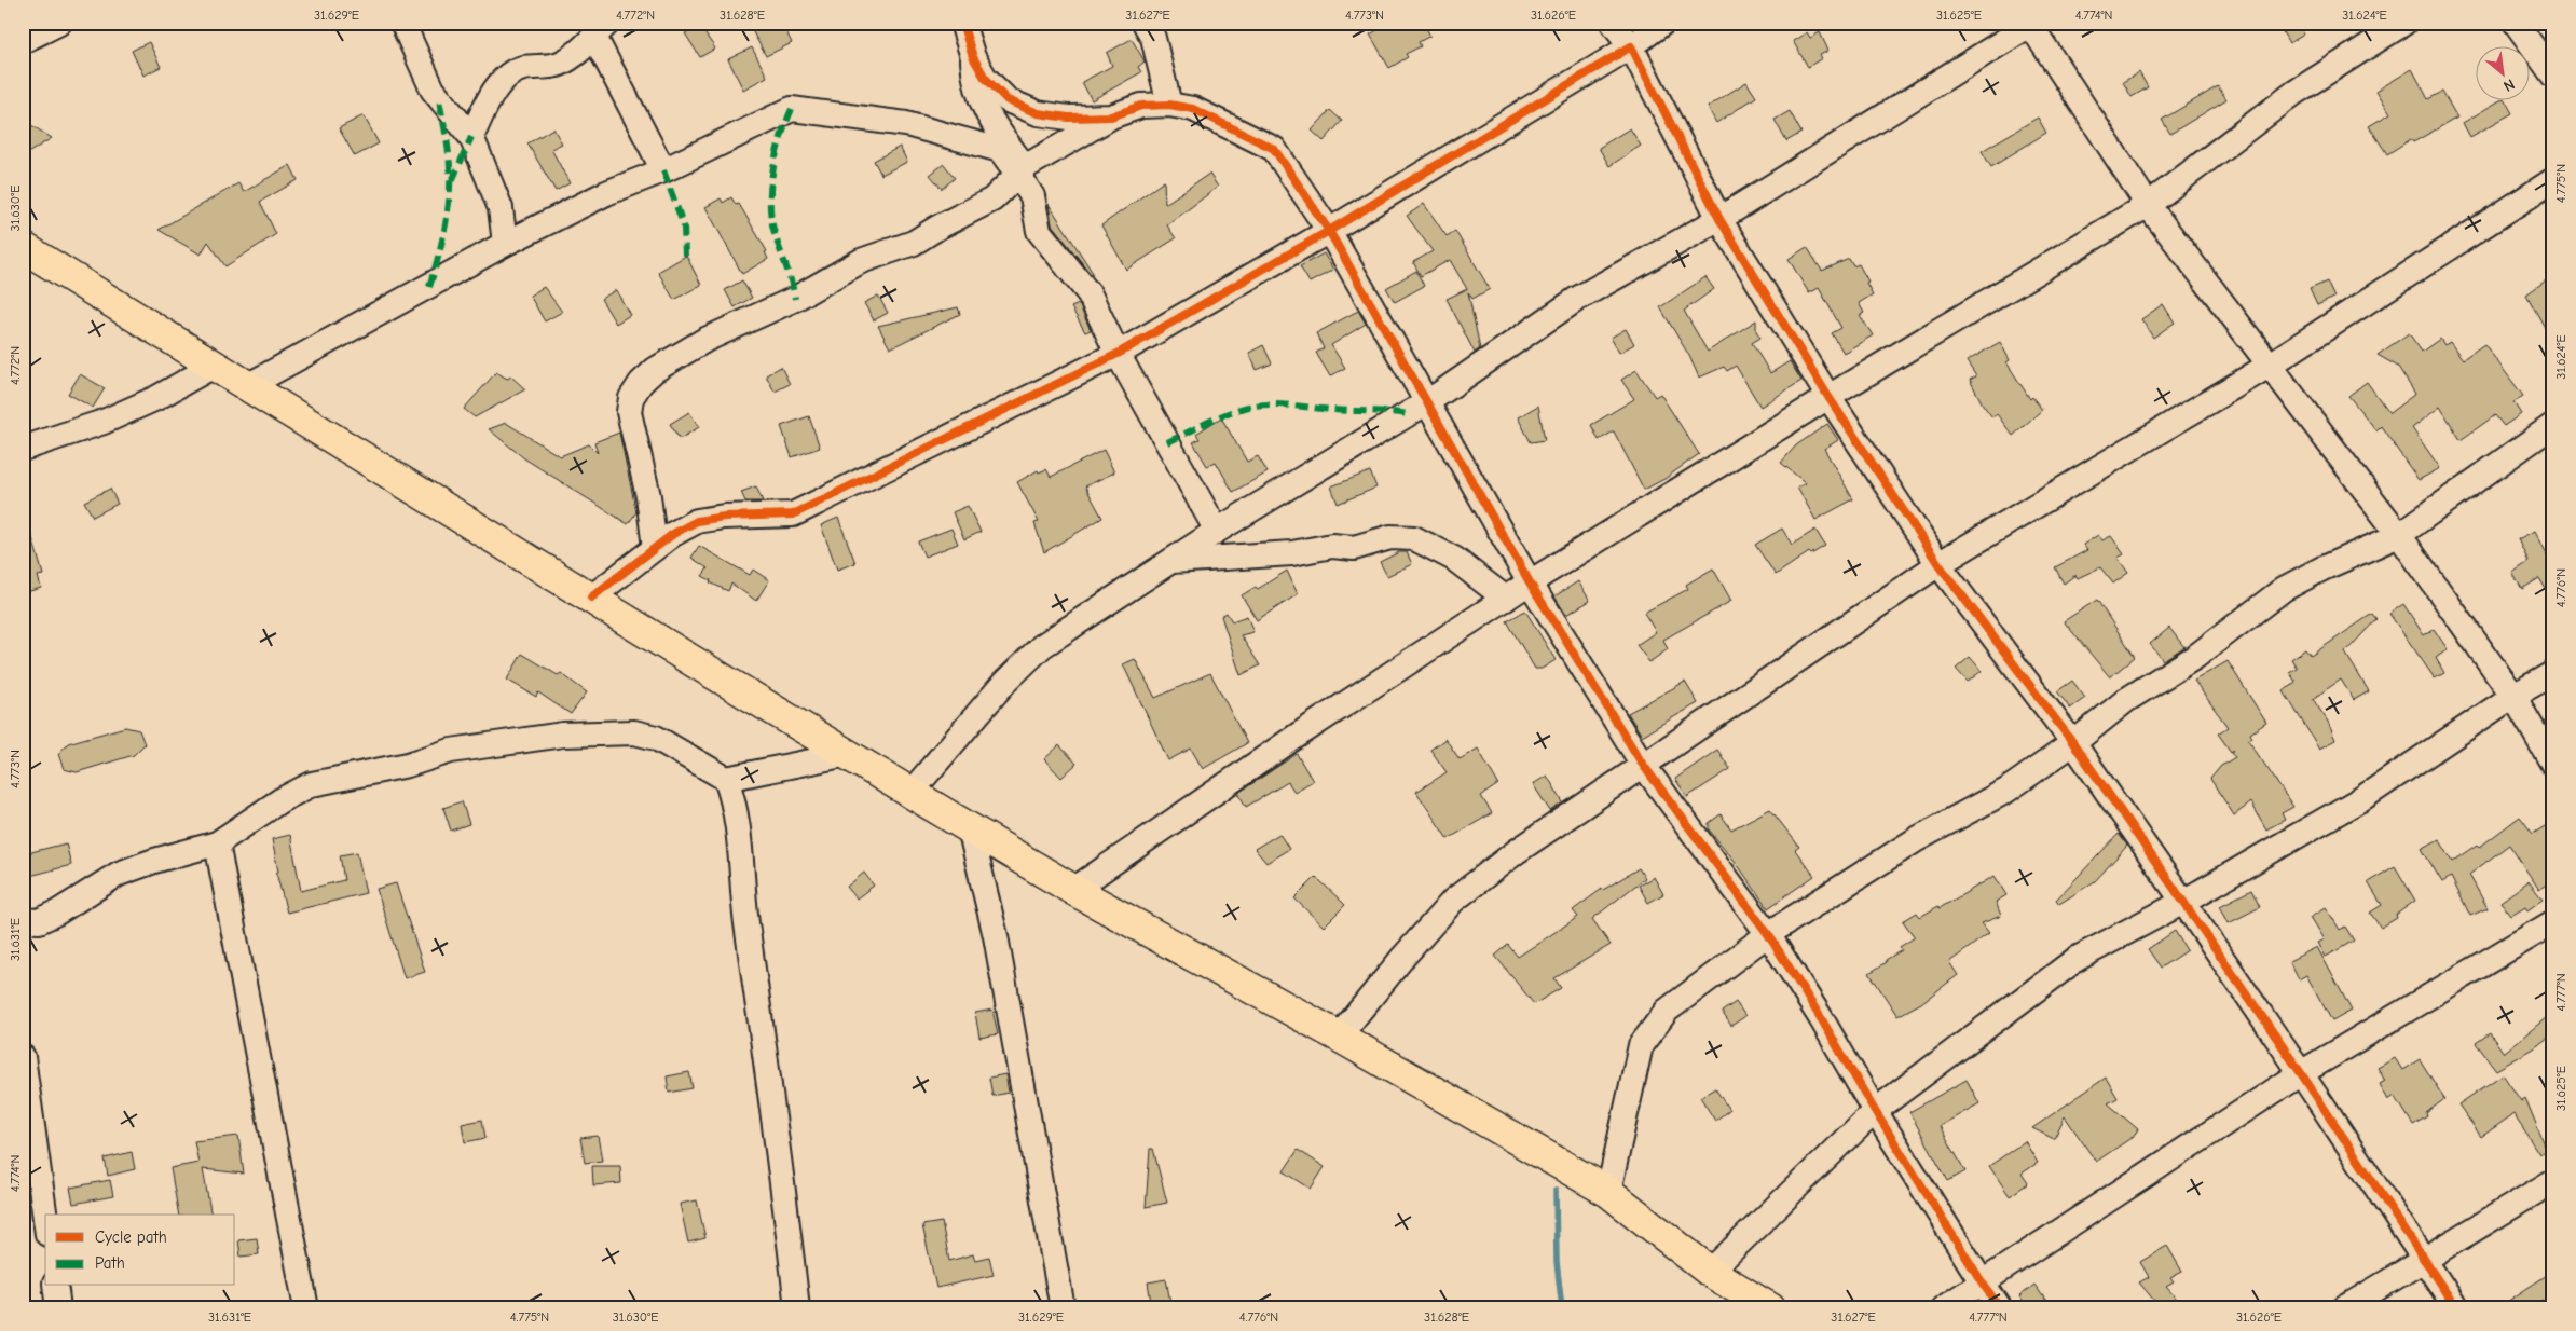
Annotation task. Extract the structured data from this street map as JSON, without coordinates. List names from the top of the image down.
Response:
{
  "legend": ["Cycle path", "Path"],
  "north": "bottom right",
  "coordinates": [
    "31.629°E",
    "4.772°N",
    "31.628°E",
    "31.627°E",
    "4.773°N",
    "31.626°E",
    "31.625°E",
    "4.774°N",
    "31.624°E",
    "4.775°N",
    "31.630°E",
    "4.776°N",
    "31.631°E",
    "4.777°N"
  ]
}
